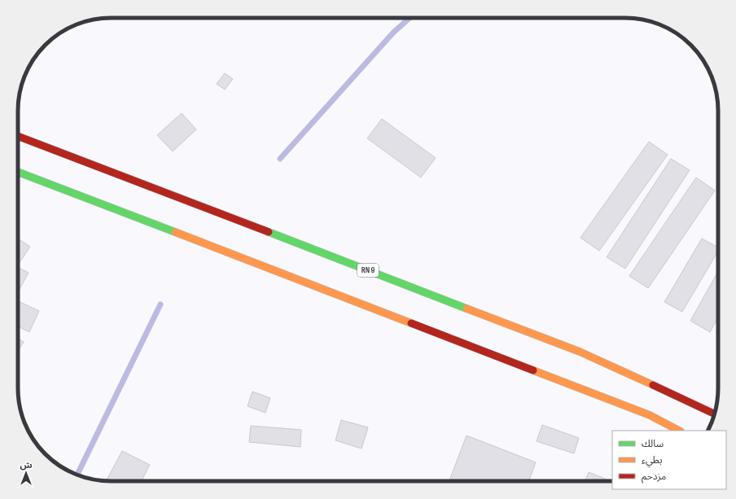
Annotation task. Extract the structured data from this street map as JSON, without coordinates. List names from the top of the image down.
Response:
{
  "streets": {
    "highway": ["RN 9"]
  },
  "legend": ["سالك", "بطيء", "مزدحم"],
  "north": "top"
}
